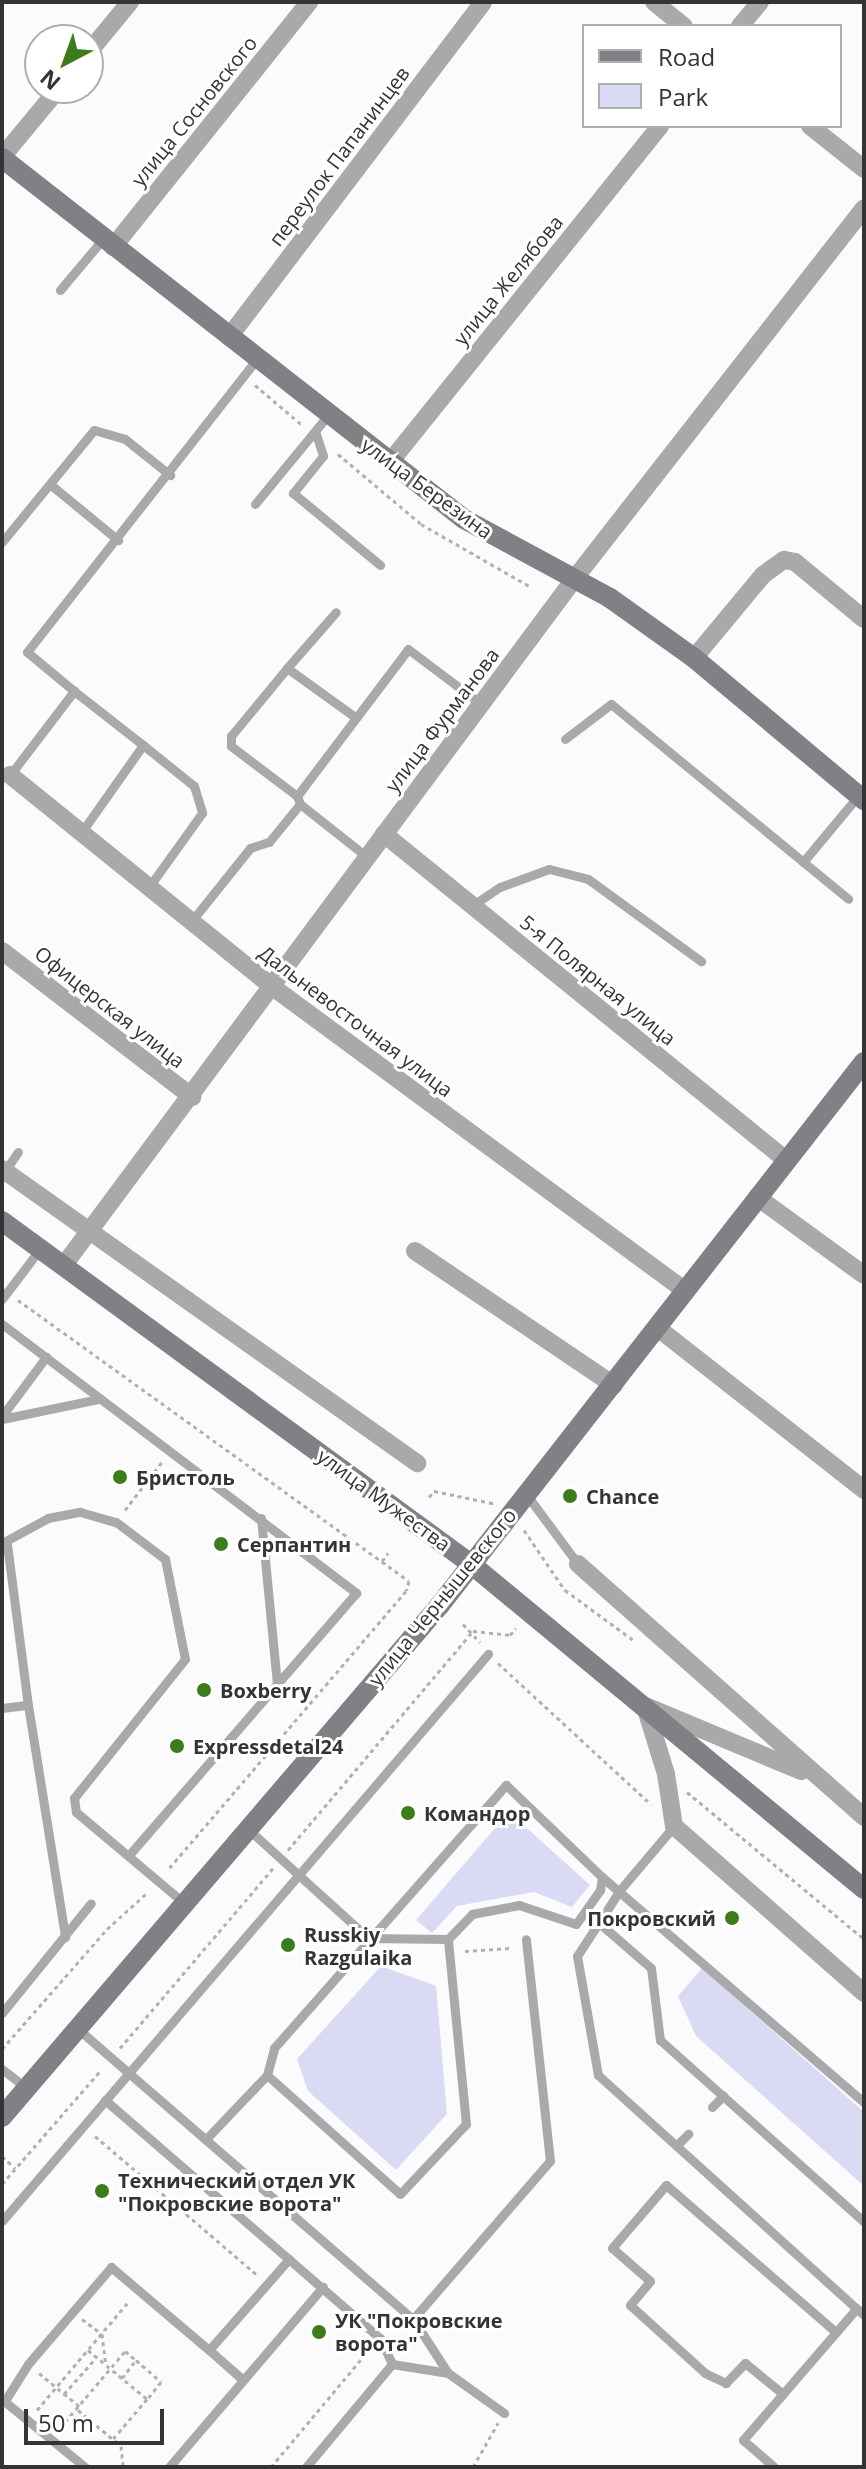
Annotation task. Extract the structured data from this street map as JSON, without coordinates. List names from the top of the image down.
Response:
{
  "streets": {
    "street": [
      "улица Сосновского",
      "переулок Папанинцев",
      "улица Желябова",
      "улица Березина",
      "улица Фурманова",
      "5-я Полярная улица",
      "Офицерская улица",
      "Дальневосточная улица",
      "улица Мужества",
      "улица Чернышевского"
    ]
  },
  "crossings": [
    ["улица Сосновского", "улица Березина"],
    ["переулок Папанинцев", "улица Березина"],
    ["улица Желябова", "улица Березина"],
    ["улица Березина", "улица Фурманова"],
    ["улица Фурманова", "5-я Полярная улица"],
    ["улица Фурманова", "Офицерская улица"],
    ["улица Фурманова", "Дальневосточная улица"],
    ["улица Фурманова", "улица Мужества"],
    ["5-я Полярная улица", "улица Чернышевского"],
    ["Дальневосточная улица", "улица Чернышевского"],
    ["улица Мужества", "улица Чернышевского"]
  ],
  "places": [
    "Бристоль",
    "Chance",
    "Серпантин",
    "Boxberry",
    "Expressdetal24",
    "Командор",
    "Покровский",
    "Russkiy Razgulaika",
    "Технический отдел УК \"Покровские ворота\"",
    "УК \"Покровские ворота\""
  ],
  "legend": ["Road", "Park"],
  "scale_bar": "50 m",
  "north": "bottom left"
}
